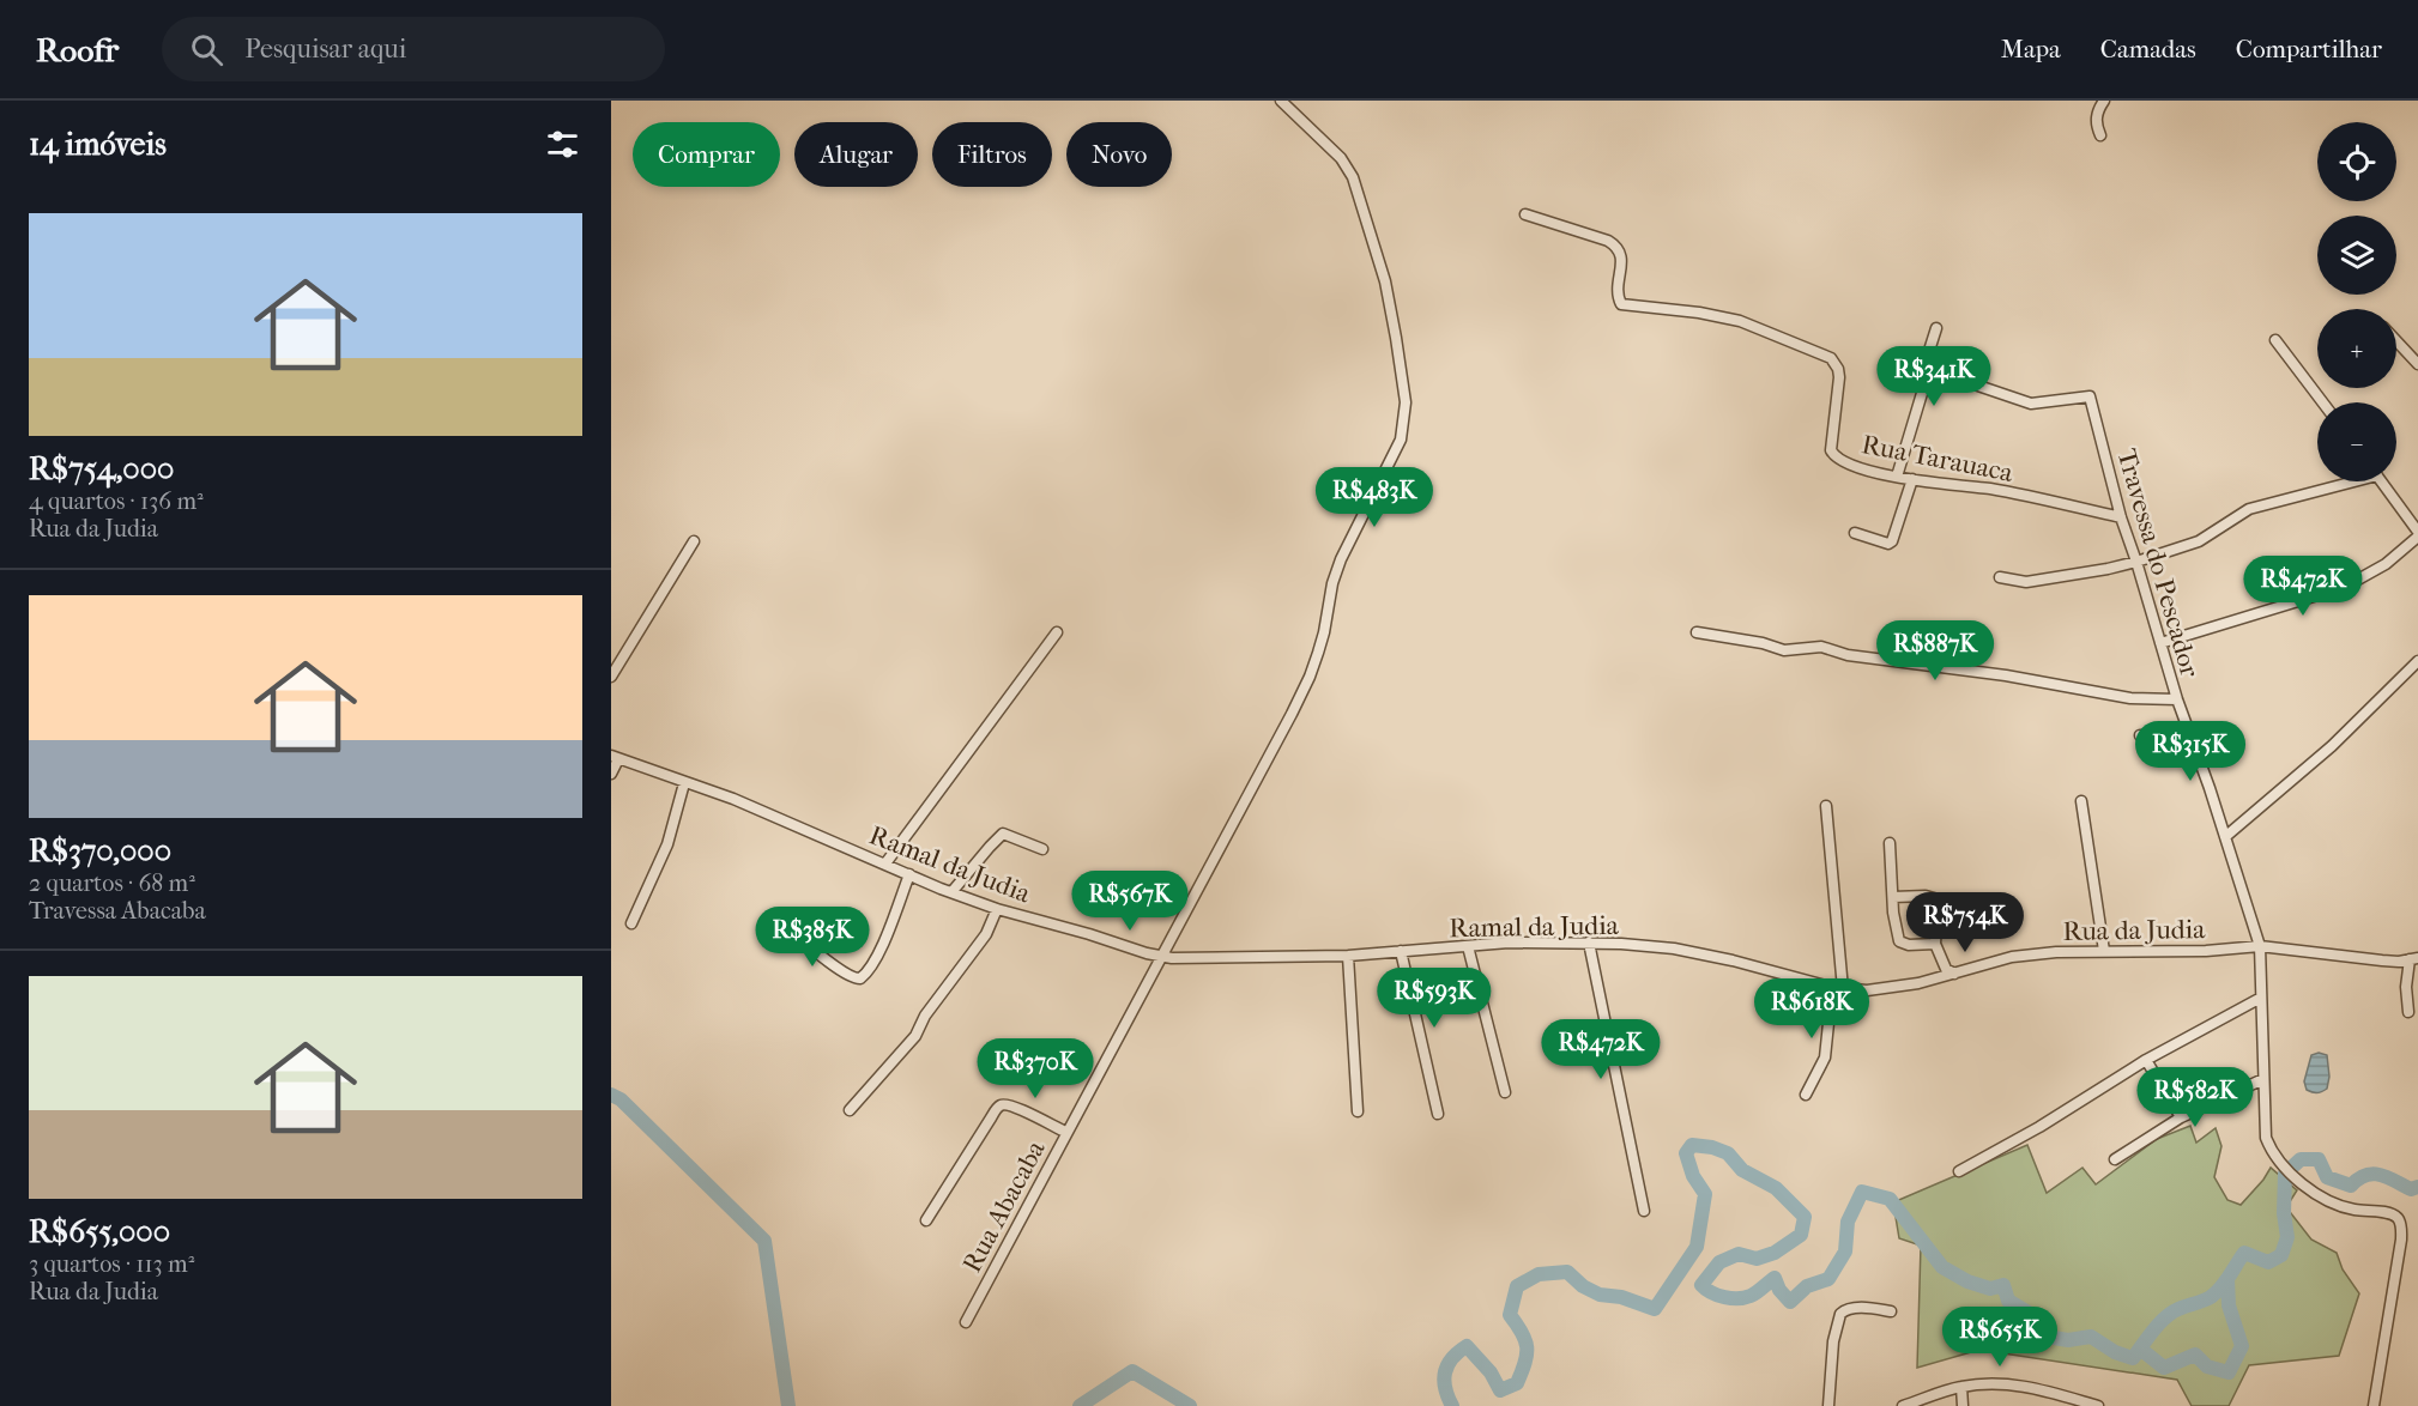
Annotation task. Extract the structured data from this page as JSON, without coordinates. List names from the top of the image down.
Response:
{
  "streets": {
    "street": [
      "Rua Tarauaca",
      "Travessa do Pescador",
      "Ramal da Judia",
      "Rua da Judia",
      "Rua Abacaba"
    ]
  },
  "crossings": [
    ["Rua Tarauaca", "Travessa do Pescador"],
    ["Travessa do Pescador", "Rua da Judia"],
    ["Ramal da Judia", "Rua da Judia"],
    ["Ramal da Judia", "Rua Abacaba"]
  ],
  "page": {
    "header": "Roofr",
    "search": "Pesquisar aqui",
    "nav": ["Mapa", "Camadas", "Compartilhar"],
    "heading": "14 imóveis",
    "map_buttons": ["+", "−"],
    "chip": [
      "Comprar",
      "Alugar",
      "Filtros",
      "Novo"
    ],
    "list": [
      {
        "name": "R$754,000",
        "note": "4 quartos · 136 m² · Rua da Judia"
      },
      {
        "name": "R$370,000",
        "note": "2 quartos · 68 m² · Travessa Abacaba"
      },
      {
        "name": "R$655,000",
        "note": "3 quartos · 113 m² · Rua da Judia"
      }
    ],
    "price": [
      "R$341K",
      "R$483K",
      "R$472K",
      "R$887K",
      "R$315K",
      "R$567K",
      "R$754K",
      "R$385K",
      "R$593K",
      "R$618K",
      "R$472K",
      "R$370K",
      "R$582K",
      "R$655K"
    ]
  }
}
